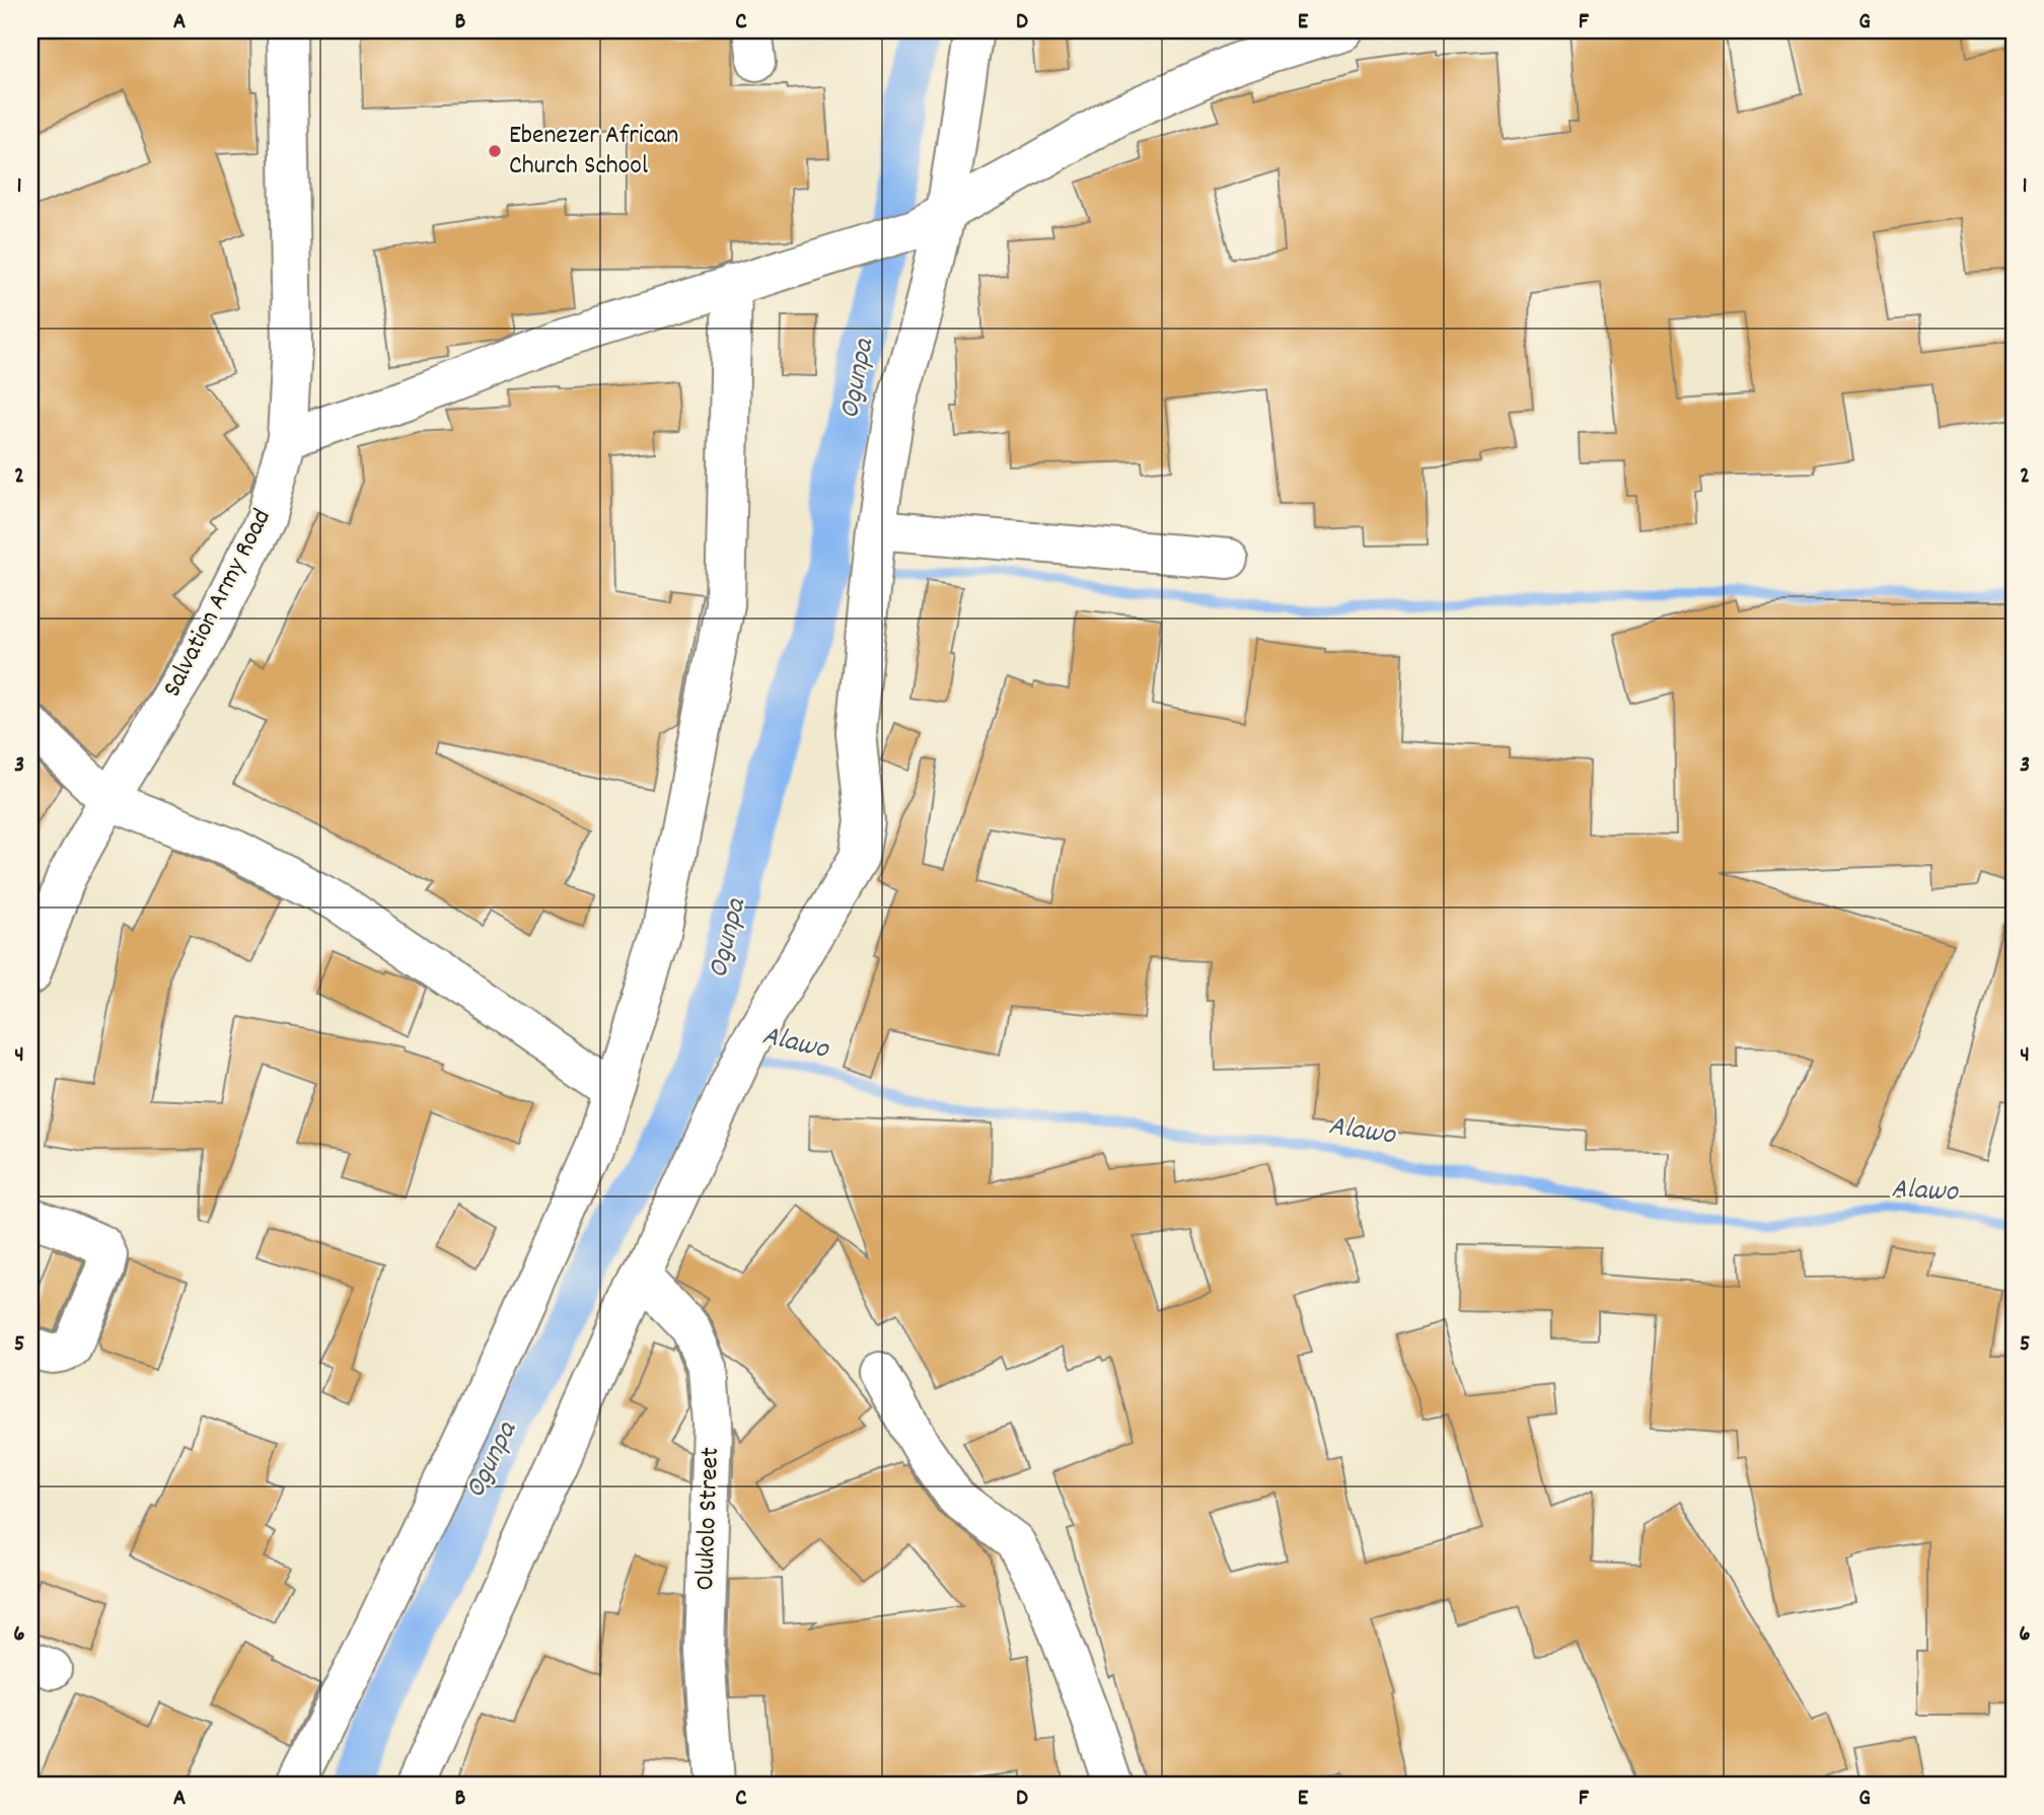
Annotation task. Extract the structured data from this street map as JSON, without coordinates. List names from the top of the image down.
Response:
{
  "streets": {
    "street": ["Salvation Army Road", "Olukolo Street"]
  },
  "water": ["Ogunpa", "Alawo"],
  "places": ["Ebenezer African Church School"],
  "grid": {
    "columns": [
      "A",
      "B",
      "C",
      "D",
      "E",
      "F",
      "G"
    ],
    "rows": [
      "1",
      "2",
      "3",
      "4",
      "5",
      "6"
    ]
  }
}
